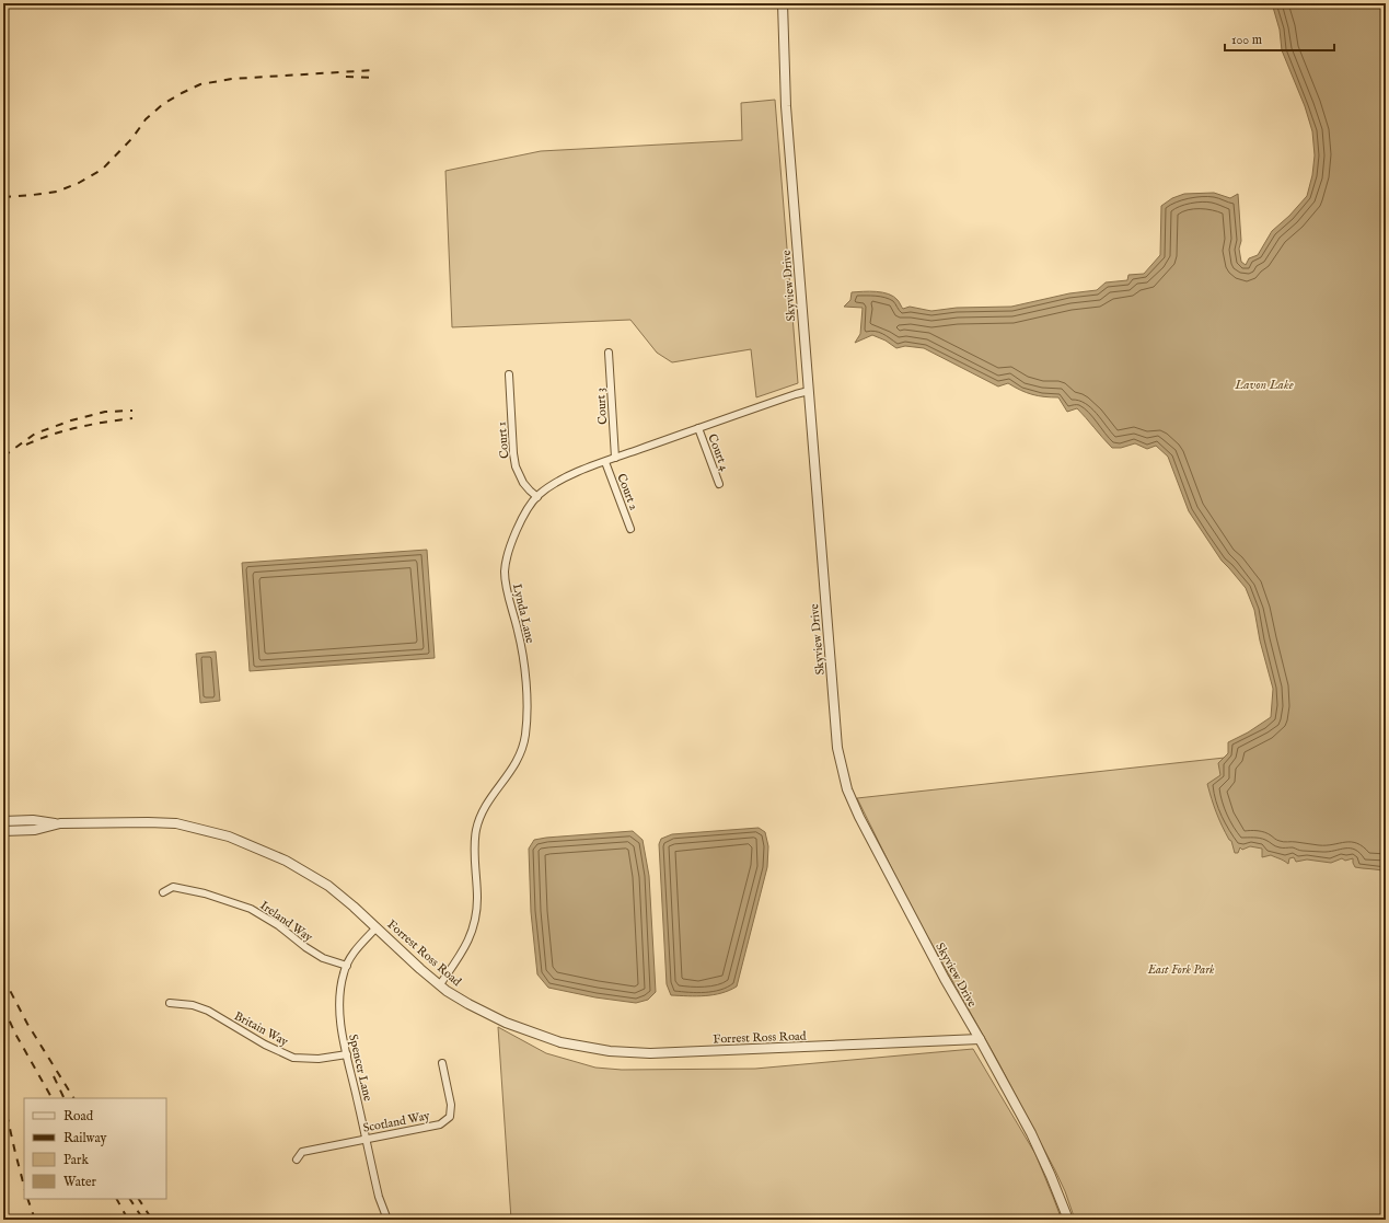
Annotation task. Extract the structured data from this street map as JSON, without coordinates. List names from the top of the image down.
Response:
{
  "streets": {
    "street": [
      "Skyview Drive",
      "Court 3",
      "Court 1",
      "Court 4",
      "Court 2",
      "Lynda Lane",
      "Ireland Way",
      "Forrest Ross Road",
      "Britain Way",
      "Spencer Lane",
      "Scotland Way"
    ]
  },
  "crossings": [
    ["Skyview Drive", "Lynda Lane"],
    ["Skyview Drive", "Forrest Ross Road"],
    ["Court 3", "Lynda Lane"],
    ["Court 1", "Lynda Lane"],
    ["Court 4", "Lynda Lane"],
    ["Court 2", "Lynda Lane"],
    ["Lynda Lane", "Forrest Ross Road"],
    ["Ireland Way", "Spencer Lane"],
    ["Forrest Ross Road", "Spencer Lane"],
    ["Britain Way", "Spencer Lane"],
    ["Spencer Lane", "Scotland Way"]
  ],
  "water": ["Lavon Lake"],
  "parks": ["East Fork Park"],
  "legend": [
    "Road",
    "Railway",
    "Park",
    "Water"
  ],
  "scale_bar": "100 m"
}
